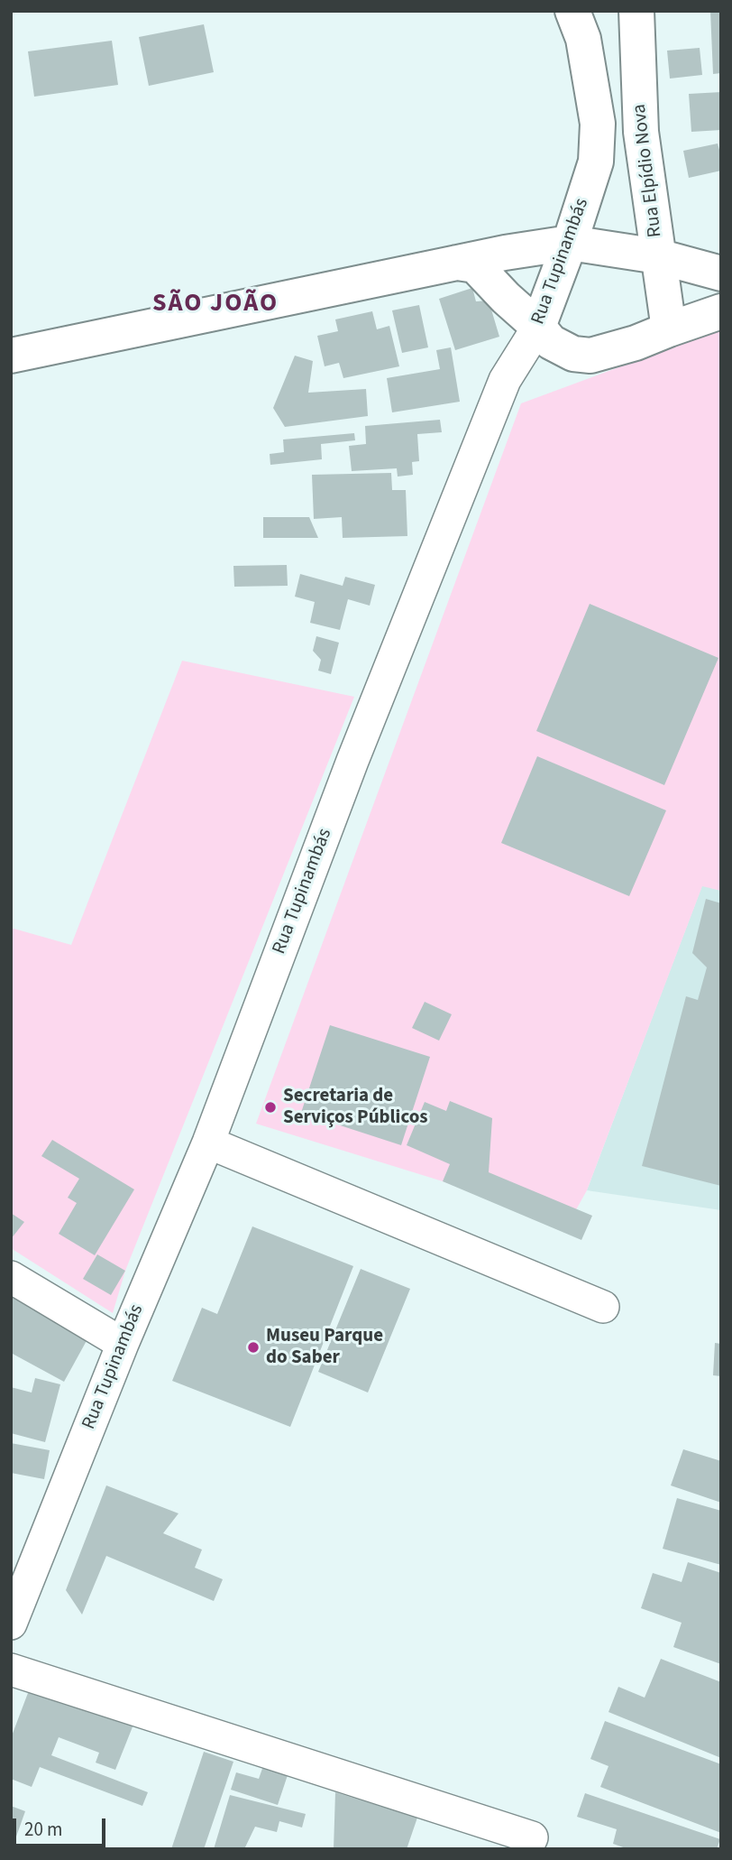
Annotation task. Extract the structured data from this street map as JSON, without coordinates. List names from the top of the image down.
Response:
{
  "streets": {
    "street": ["Rua Elpídio Nova", "Rua Tupinambás"]
  },
  "crossings": [
    ["Rua Elpídio Nova", "Rua Tupinambás"]
  ],
  "districts": ["SÃO JOÃO"],
  "places": ["Secretaria de Serviços Públicos", "Museu Parque do Saber"],
  "scale_bar": "20 m"
}
